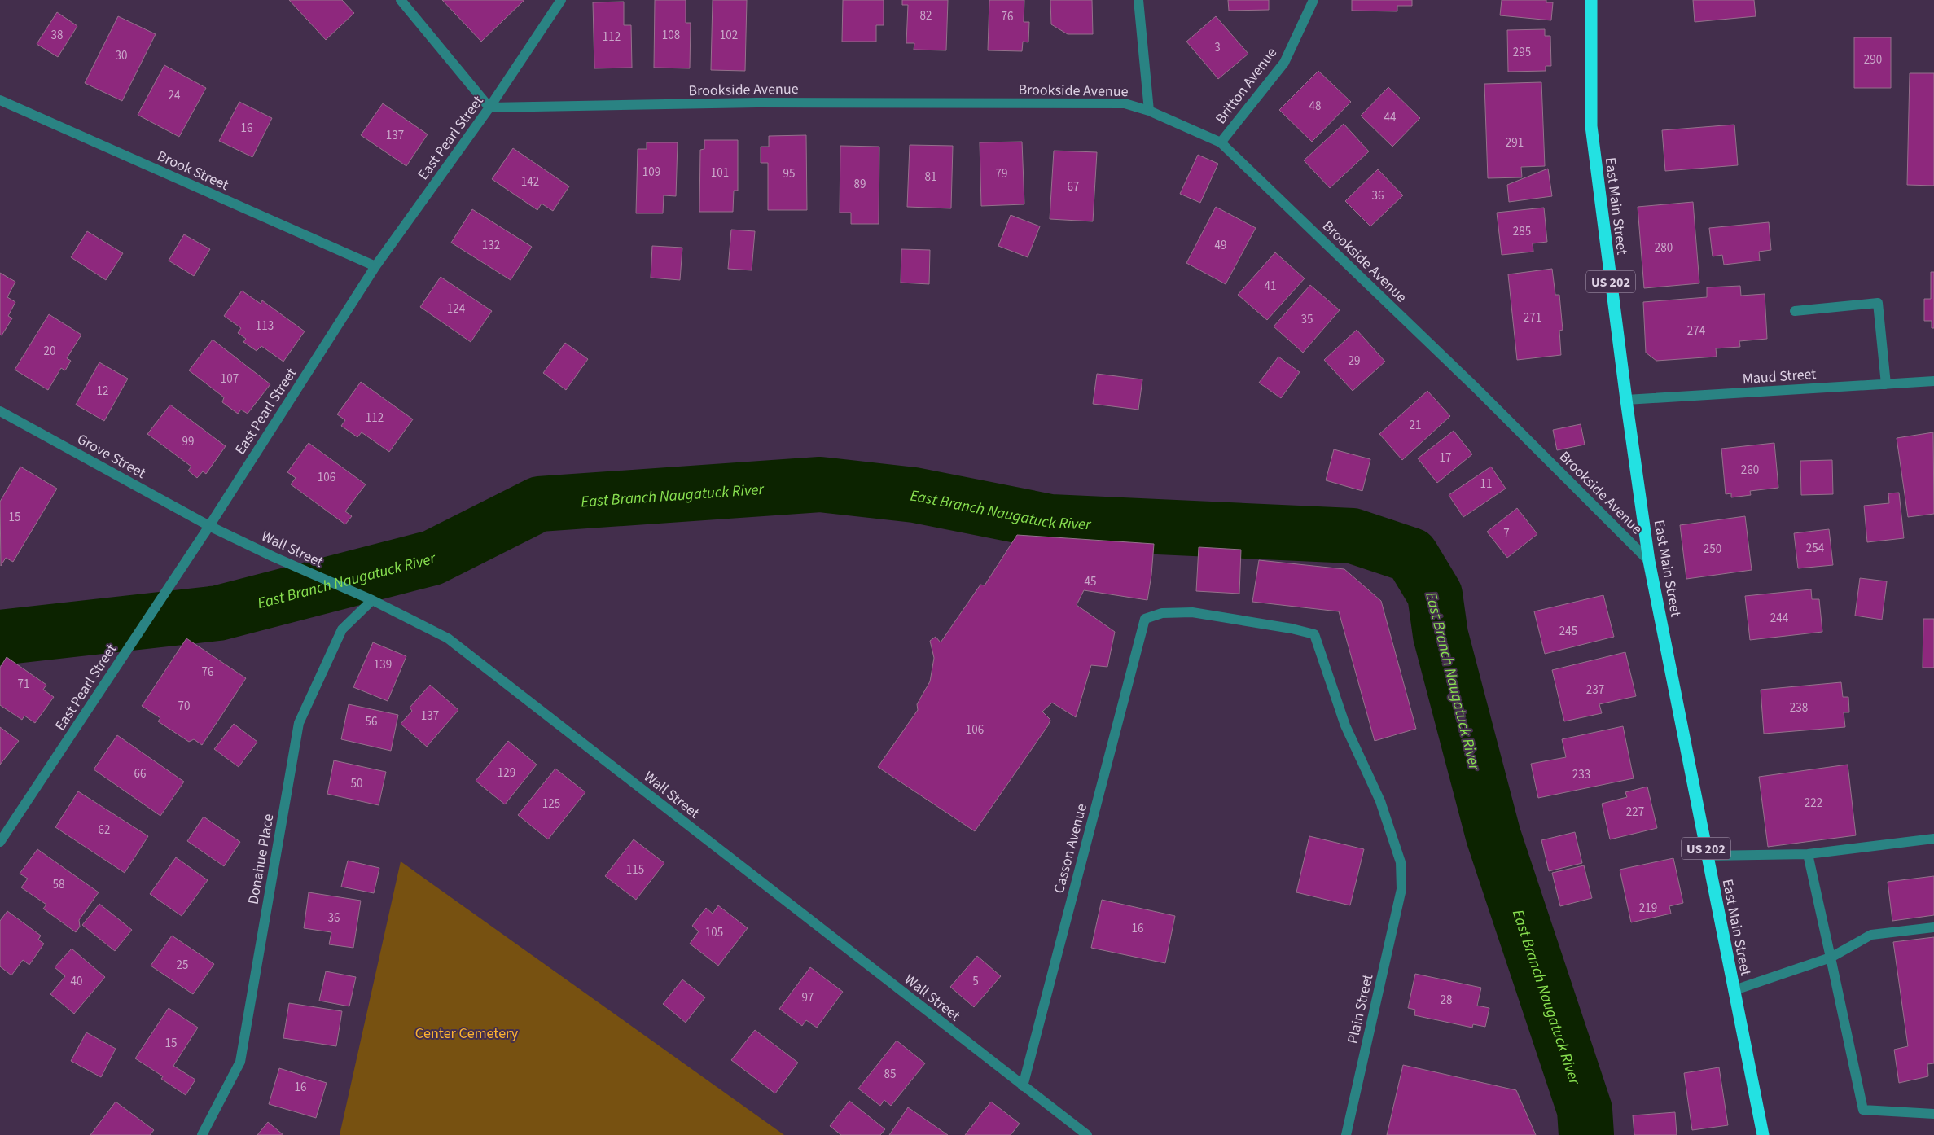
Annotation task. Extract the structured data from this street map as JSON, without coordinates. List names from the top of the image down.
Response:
{
  "streets": {
    "highway": ["East Main Street", "US 202"],
    "street": [
      "Britton Avenue",
      "Brookside Avenue",
      "East Pearl Street",
      "Brook Street",
      "Maud Street",
      "Grove Street",
      "Wall Street",
      "Casson Avenue",
      "Donahue Place",
      "Plain Street"
    ]
  },
  "crossings": [
    ["Britton Avenue", "Brookside Avenue"],
    ["Brookside Avenue", "East Pearl Street"],
    ["Brookside Avenue", "East Main Street"],
    ["East Pearl Street", "Brook Street"],
    ["East Pearl Street", "Grove Street"],
    ["East Pearl Street", "Wall Street"],
    ["East Main Street", "Maud Street"],
    ["Grove Street", "Wall Street"],
    ["Wall Street", "Casson Avenue"],
    ["Wall Street", "Donahue Place"],
    ["Casson Avenue", "Plain Street"]
  ],
  "water": ["East Branch Naugatuck River"],
  "parks": ["Center Cemetery"],
  "house_numbers": [
    "82",
    "76",
    "38",
    "108",
    "102",
    "112",
    "3",
    "295",
    "30",
    "290",
    "24",
    "48",
    "44",
    "16",
    "137",
    "291",
    "109",
    "101",
    "95",
    "79",
    "81",
    "142",
    "89",
    "67",
    "36",
    "285",
    "132",
    "49",
    "280",
    "41",
    "124",
    "271",
    "35",
    "113",
    "274",
    "20",
    "29",
    "107",
    "12",
    "112",
    "21",
    "99",
    "17",
    "260",
    "106",
    "11",
    "15",
    "7",
    "254",
    "250",
    "45",
    "244",
    "245",
    "139",
    "76",
    "71",
    "237",
    "70",
    "238",
    "137",
    "56",
    "106",
    "129",
    "66",
    "233",
    "50",
    "222",
    "125",
    "227",
    "62",
    "115",
    "58",
    "219",
    "36",
    "16",
    "105",
    "25",
    "40",
    "5",
    "97",
    "28",
    "15",
    "85",
    "16"
  ]
}
